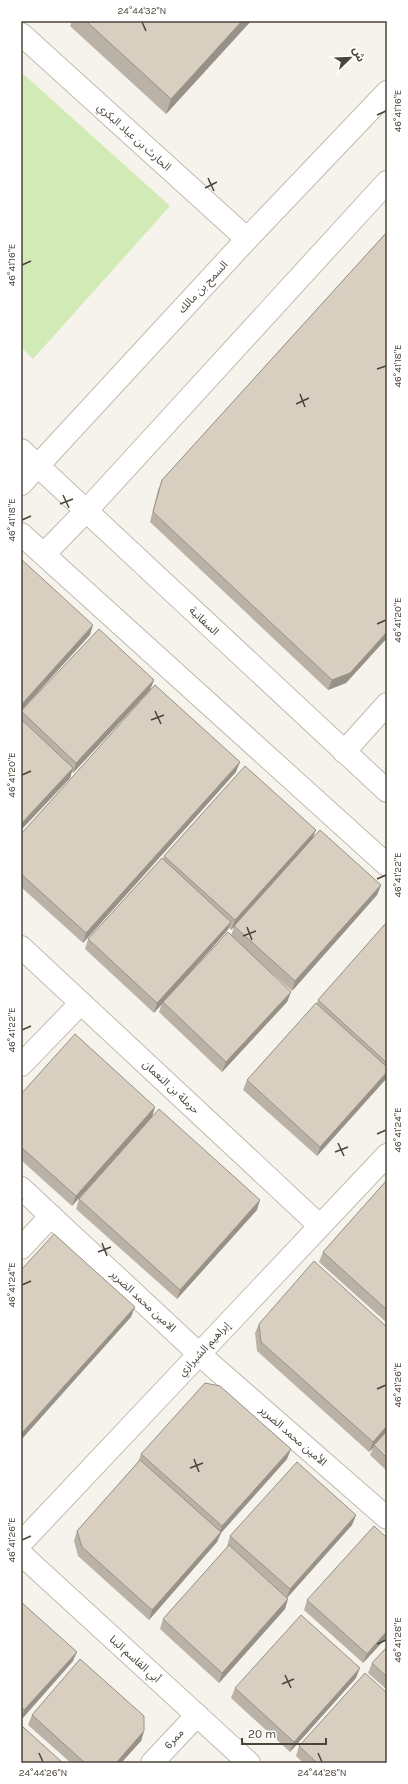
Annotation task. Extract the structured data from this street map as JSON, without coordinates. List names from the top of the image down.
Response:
{
  "streets": {
    "street": [
      "الحارث بن عباد البكري",
      "السمح بن مالك",
      "السفانية",
      "حرملة بن النعمان",
      "الامين محمد الضرير",
      "إبراهيم الشيرازي",
      "الأمين محمد الضرير",
      "أبي القاسم البنا",
      "ممر6"
    ]
  },
  "crossings": [
    ["الحارث بن عباد البكري", "السمح بن مالك"],
    ["السمح بن مالك", "السفانية"],
    ["حرملة بن النعمان", "إبراهيم الشيرازي"],
    ["الامين محمد الضرير", "إبراهيم الشيرازي"],
    ["الامين محمد الضرير", "الأمين محمد الضرير"],
    ["إبراهيم الشيرازي", "الأمين محمد الضرير"],
    ["أبي القاسم البنا", "ممر6"]
  ],
  "scale_bar": "20 m",
  "north": "top right",
  "coordinates": [
    "24°44'32\"N",
    "46°41'16\"E",
    "46°41'18\"E",
    "46°41'20\"E",
    "46°41'22\"E",
    "46°41'24\"E",
    "46°41'26\"E",
    "46°41'28\"E",
    "24°44'26\"N",
    "24°44'28\"N"
  ]
}
